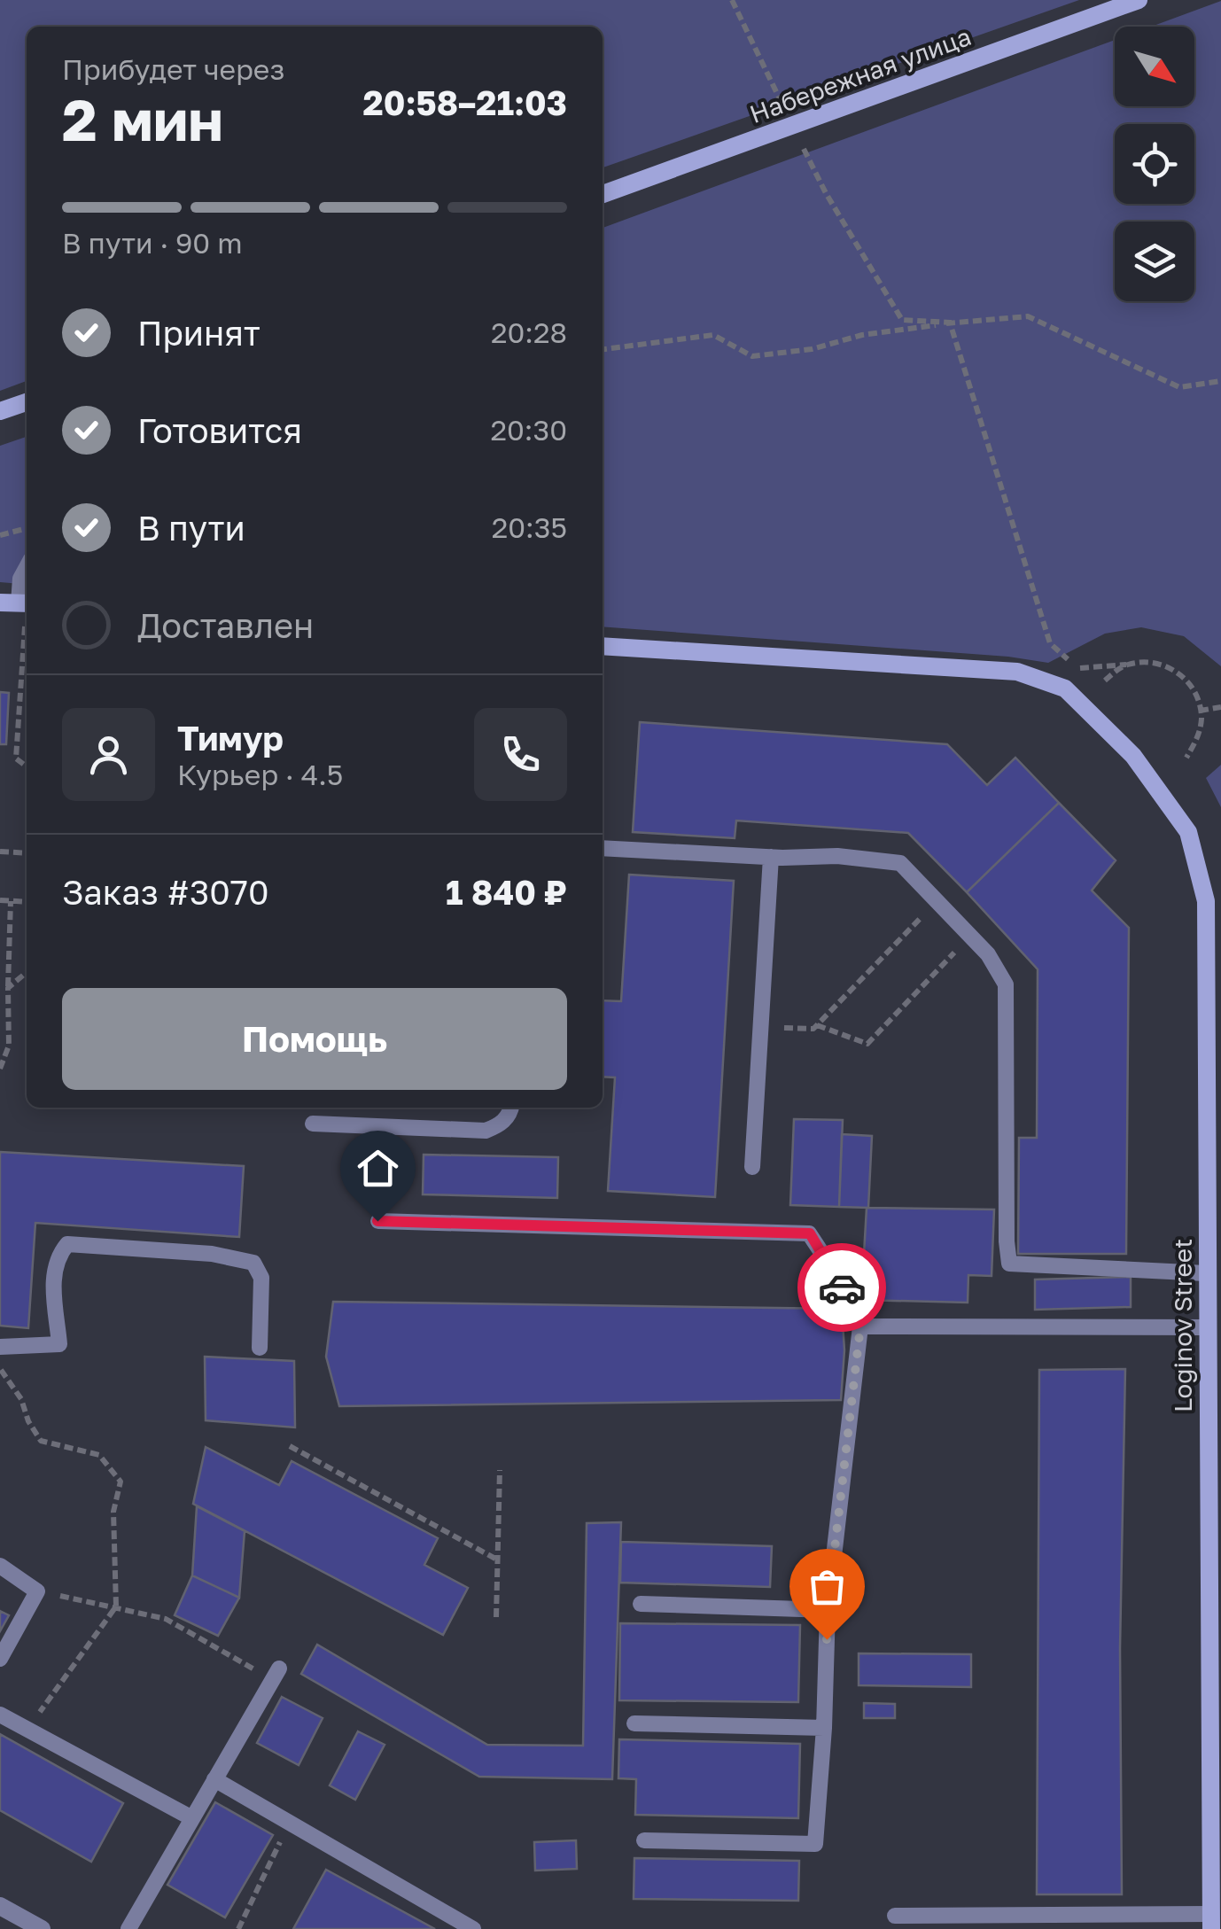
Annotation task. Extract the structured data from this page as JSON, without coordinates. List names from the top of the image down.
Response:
{
  "streets": {
    "street": ["Набережная улица", "Loginov Street"]
  },
  "north": "bottom right",
  "page": {
    "heading": ["2 мин", "Прибудет через", "20:58–21:03"],
    "panel": [
      "Тимур",
      "Курьер · 4.5",
      "Заказ #3070",
      "1 840 ₽"
    ],
    "bar": "В пути · 90 m",
    "list": [
      ["Принят", "20:28"],
      ["Готовится", "20:30"],
      ["В пути", "20:35"],
      "Доставлен"
    ],
    "buttons": "Помощь"
  }
}
